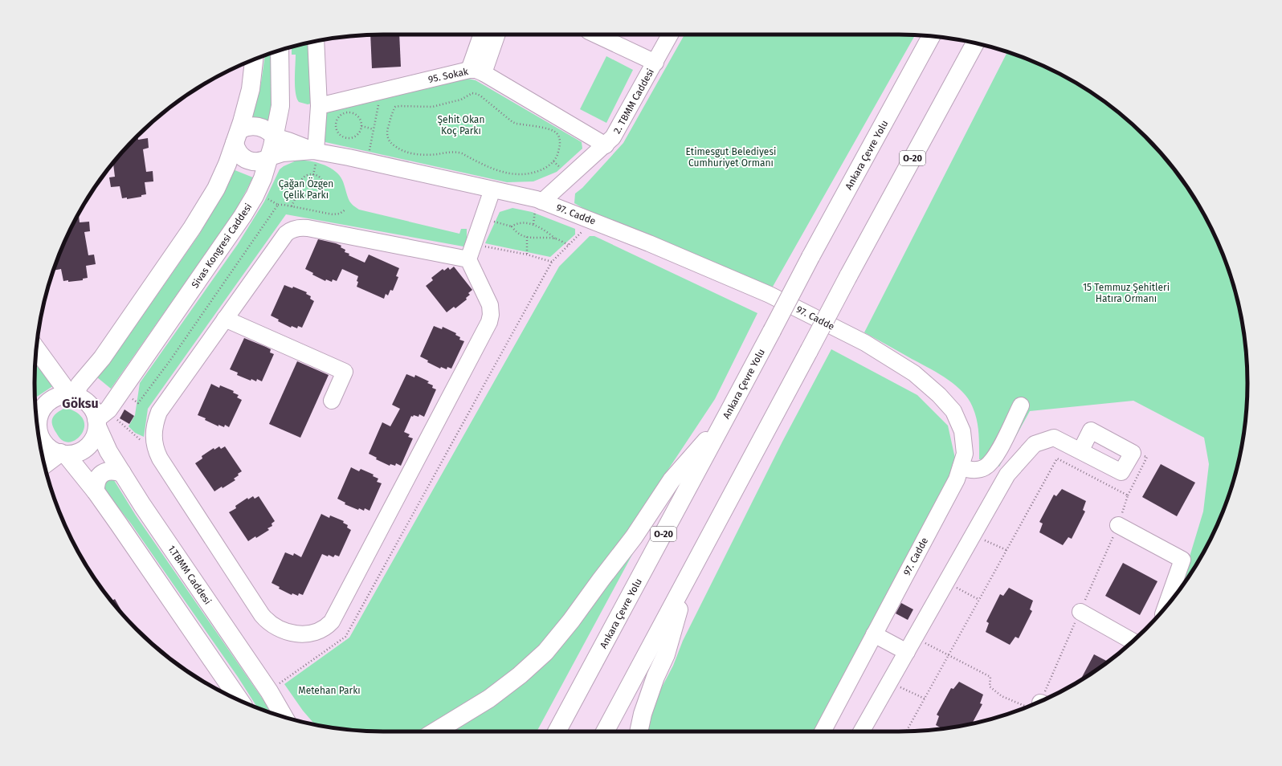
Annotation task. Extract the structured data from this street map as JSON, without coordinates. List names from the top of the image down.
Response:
{
  "streets": {
    "main road": [
      "Ankara Çevre Yolu",
      "O-20",
      "Sivas Kongresi Caddesi",
      "1.TBMM Caddesi"
    ],
    "street": ["95. Sokak", "2. TBMM Caddesi", "97. Cadde"]
  },
  "crossings": [
    ["2. TBMM Caddesi", "97. Cadde"],
    ["97. Cadde", "Sivas Kongresi Caddesi"],
    ["Sivas Kongresi Caddesi", "1.TBMM Caddesi"]
  ],
  "districts": ["Göksu"],
  "parks": [
    "Şehit Okan Koç Parkı",
    "Etimesgut Belediyesi Cumhuriyet Ormanı",
    "Çağan Özgen Çelik Parkı",
    "15 Temmuz Şehitleri Hatıra Ormanı",
    "Metehan Parkı"
  ]
}
